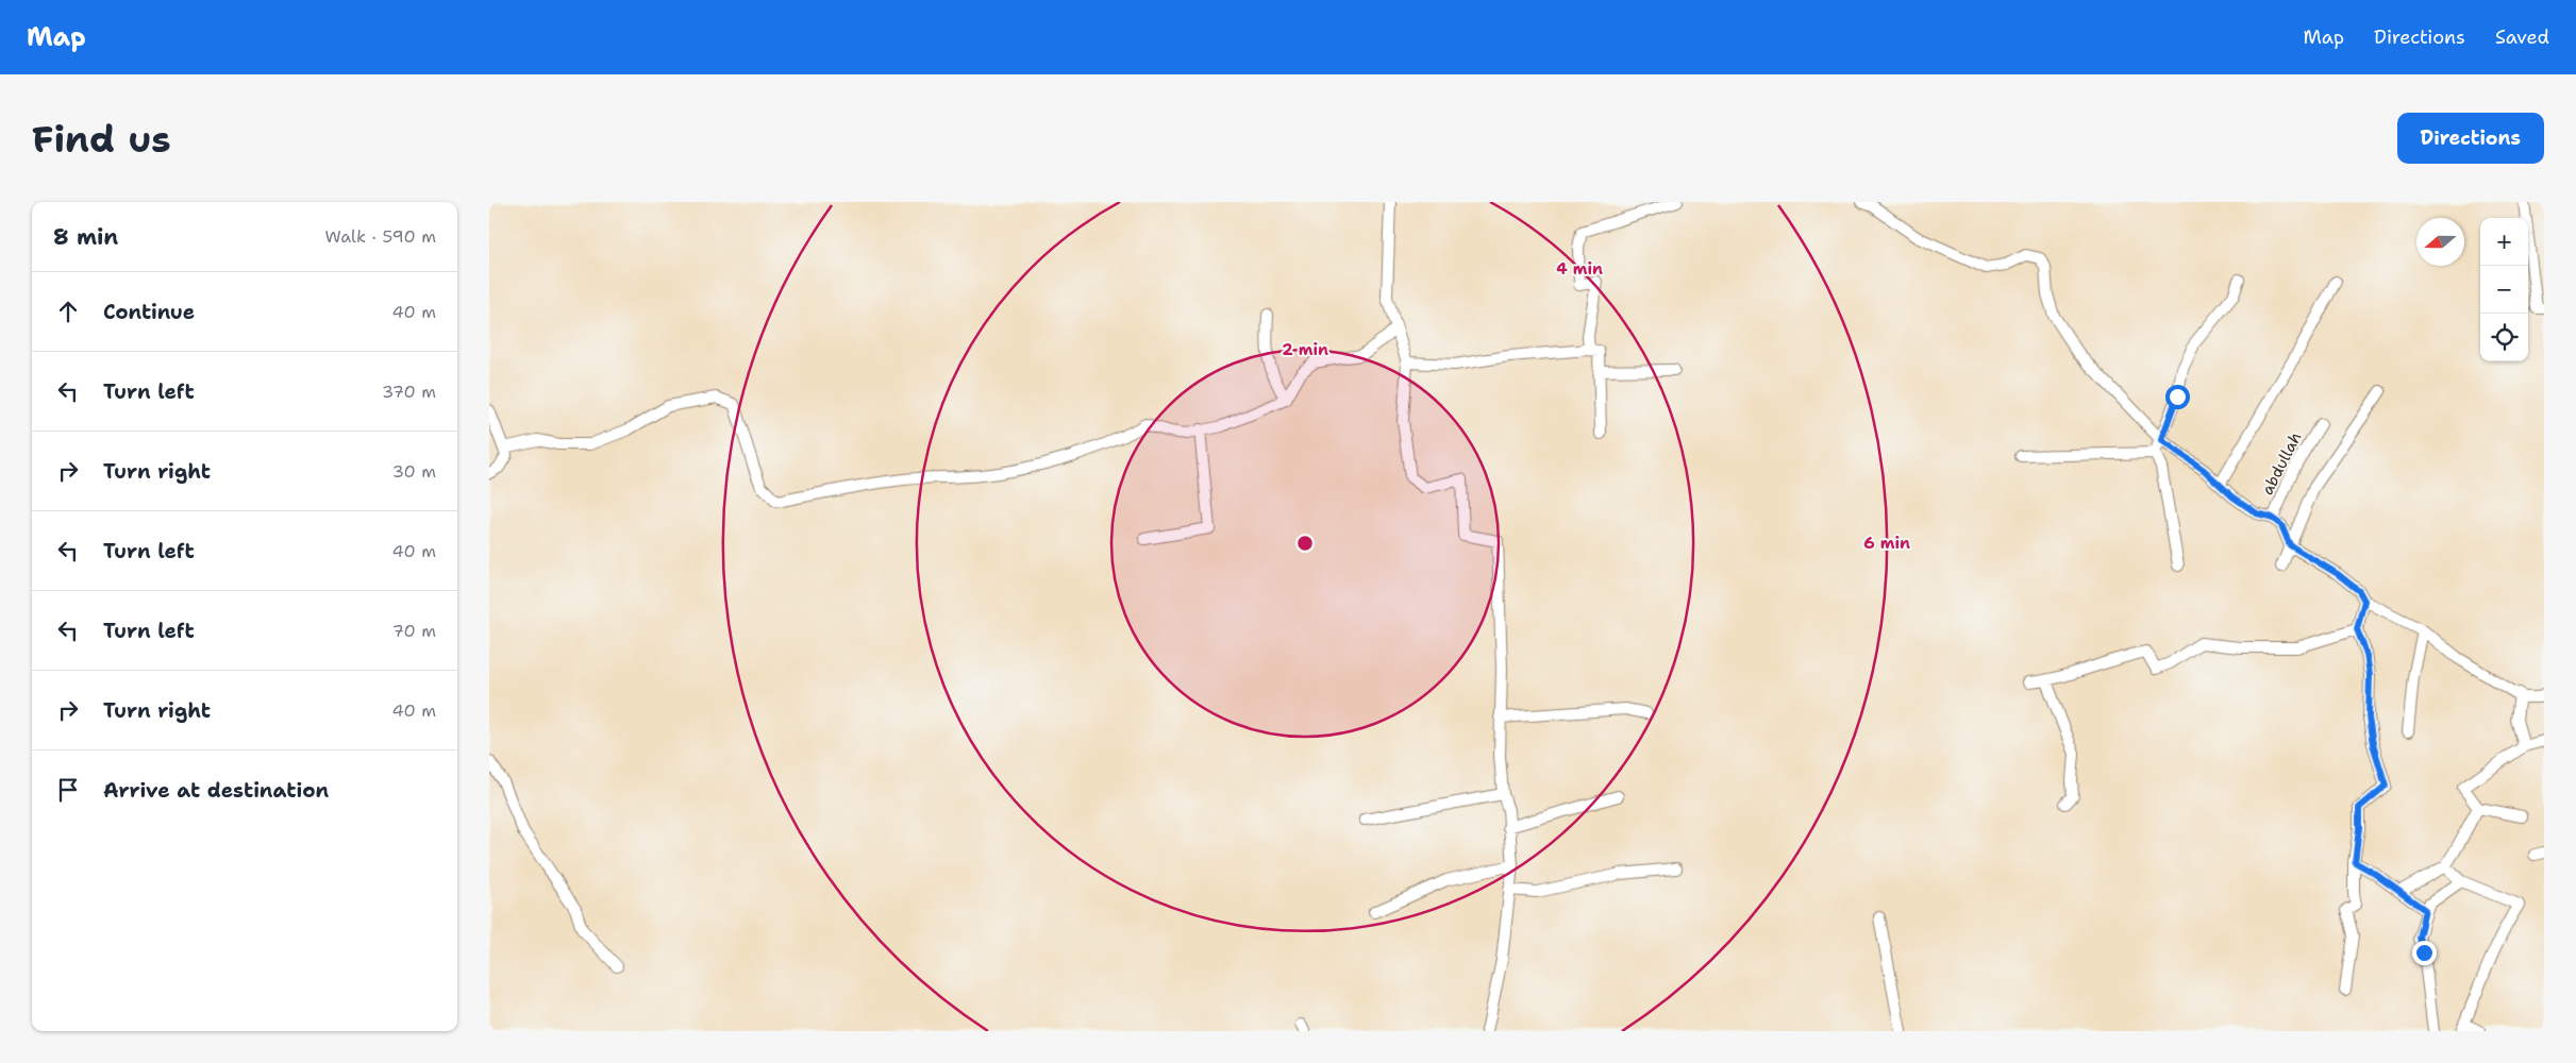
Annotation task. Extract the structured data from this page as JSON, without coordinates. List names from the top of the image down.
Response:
{
  "streets": {
    "street": ["abdullah"]
  },
  "north": "left",
  "page": {
    "header": "Map",
    "nav": ["Map", "Directions", "Saved"],
    "buttons": "Directions",
    "title": "Find us",
    "heading": ["8 min", "Walk · 590 m"],
    "map_buttons": ["+", "−"],
    "list": [
      ["Continue", "40 m"],
      ["Turn left", "370 m"],
      ["Turn right", "30 m"],
      ["Turn left", "40 m"],
      ["Turn left", "70 m"],
      ["Turn right", "40 m"],
      "Arrive at destination"
    ]
  },
  "rings": ["4 min", "2 min", "6 min"]
}
